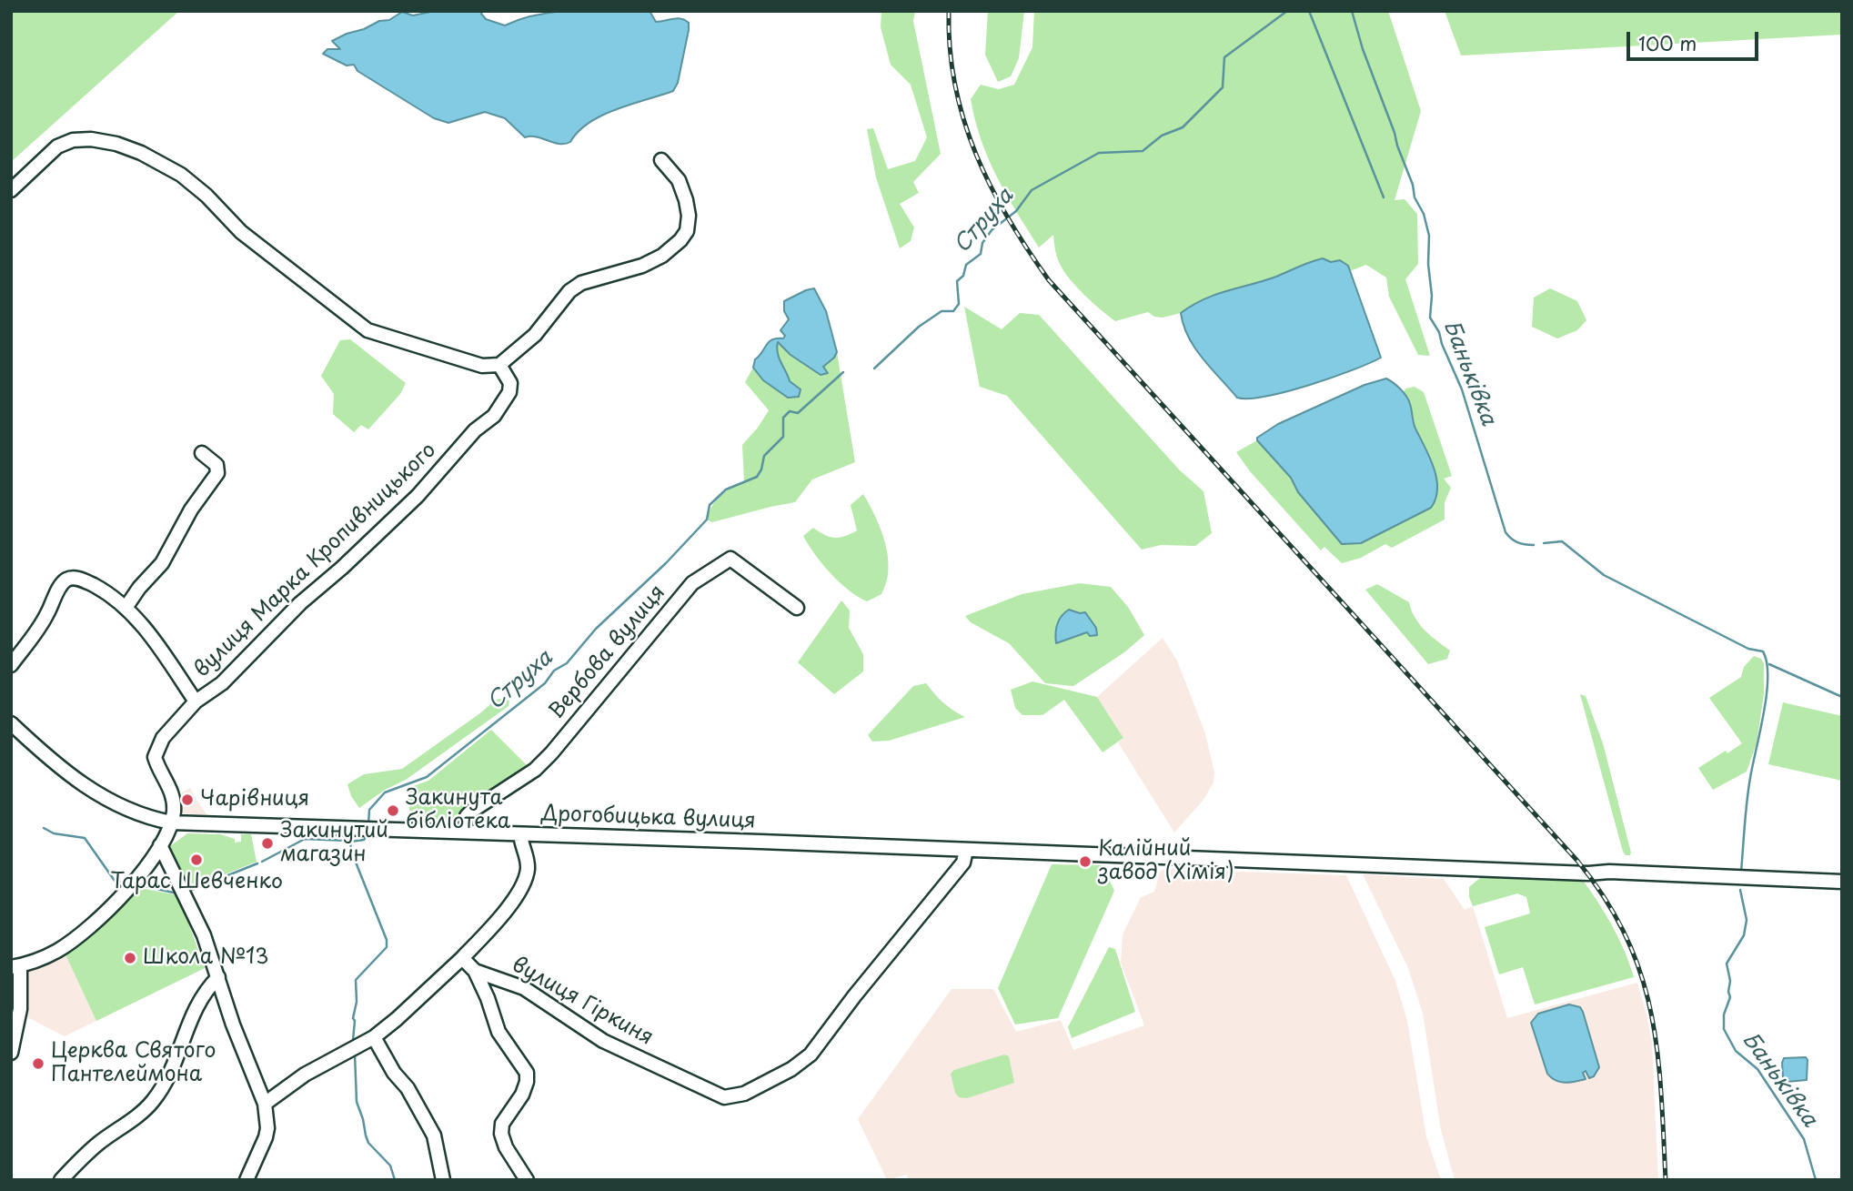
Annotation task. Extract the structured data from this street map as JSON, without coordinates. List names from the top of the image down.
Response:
{
  "streets": {
    "street": [
      "вулиця Марка Кропивницького",
      "Вербова вулиця",
      "Дрогобицька вулиця",
      "вулиця Гіркиня"
    ]
  },
  "crossings": [
    ["вулиця Марка Кропивницького", "Дрогобицька вулиця"],
    ["Вербова вулиця", "Дрогобицька вулиця"],
    ["Дрогобицька вулиця", "вулиця Гіркиня"]
  ],
  "water": ["Струха", "Баньківка"],
  "places": [
    "Чарівниця",
    "Закинута бібліотека",
    "Закинутий магазин",
    "Тарас Шевченко",
    "Калійний завод (Хімія)",
    "Школа №13",
    "Церква Святого Пантелеймона"
  ],
  "scale_bar": "100 m"
}
